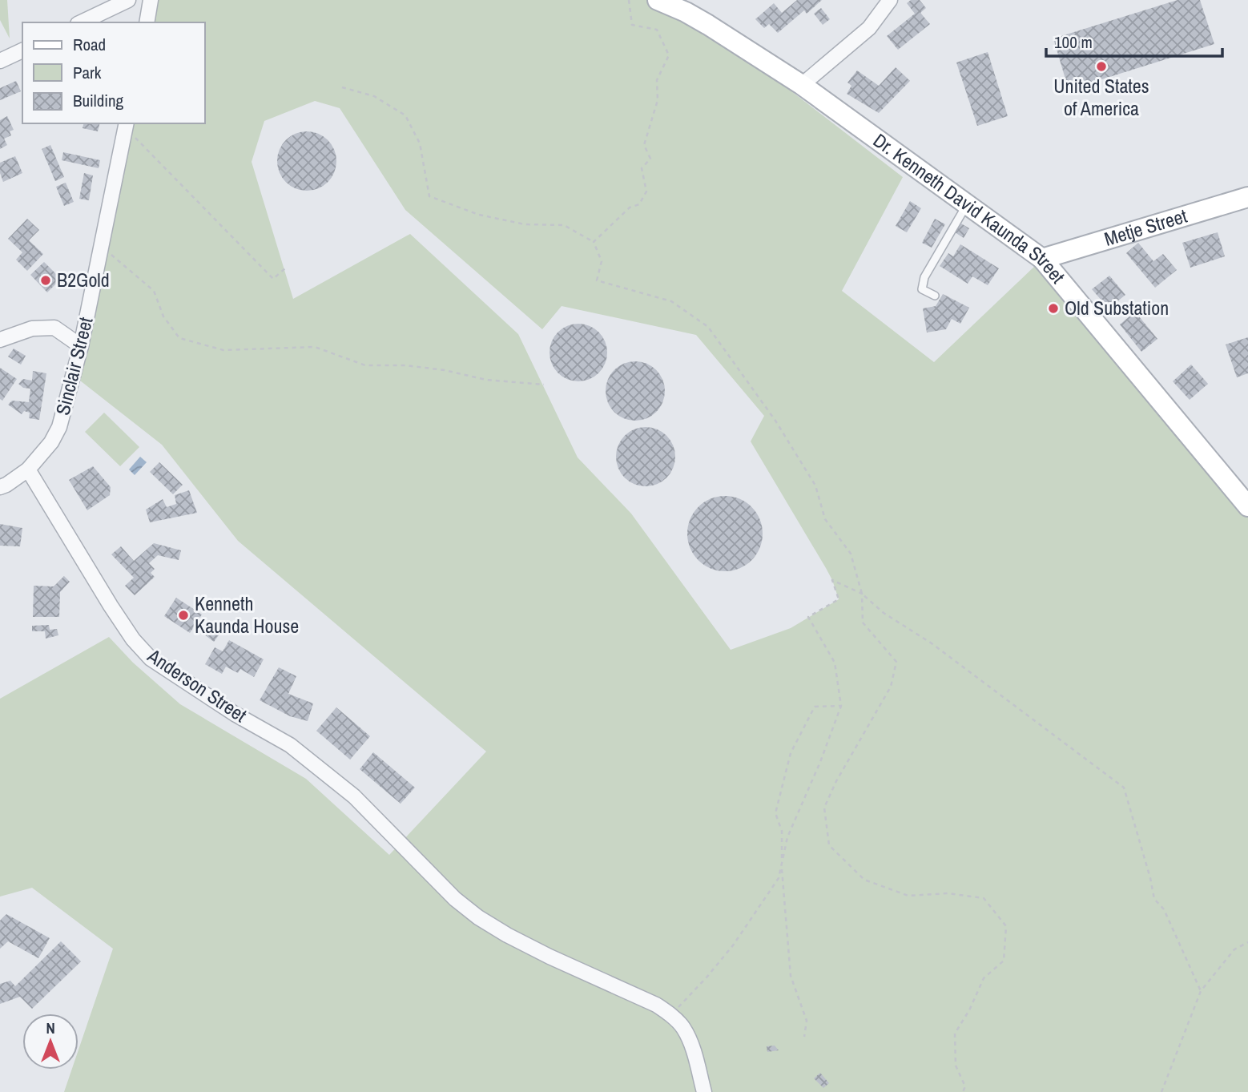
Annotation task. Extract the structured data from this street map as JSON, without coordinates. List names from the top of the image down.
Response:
{
  "streets": {
    "street": [
      "Dr. Kenneth David Kaunda Street",
      "Metje Street",
      "Sinclair Street",
      "Anderson Street"
    ]
  },
  "crossings": [
    ["Dr. Kenneth David Kaunda Street", "Metje Street"],
    ["Sinclair Street", "Anderson Street"]
  ],
  "places": [
    "United States of America",
    "B2Gold",
    "Old Substation",
    "Kenneth Kaunda House"
  ],
  "legend": ["Road", "Park", "Building"],
  "scale_bar": "100 m",
  "north": "top"
}
